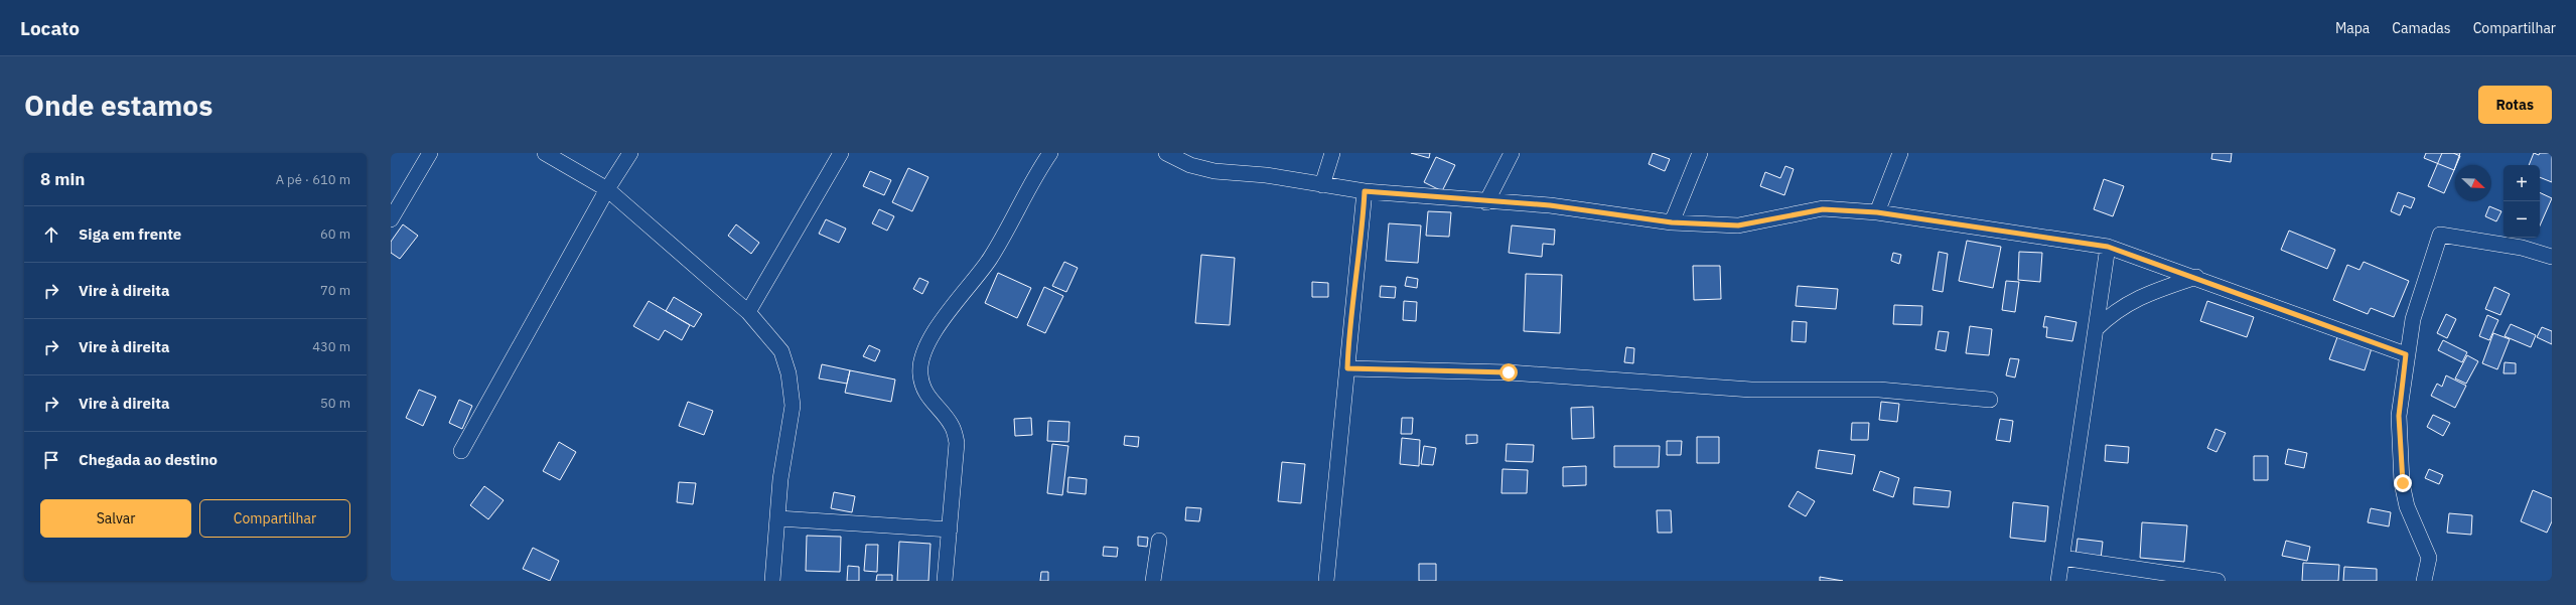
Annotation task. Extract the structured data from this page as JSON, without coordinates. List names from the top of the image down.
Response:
{
  "north": "bottom right",
  "page": {
    "header": "Locato",
    "nav": ["Mapa", "Camadas", "Compartilhar"],
    "buttons": [
      "Rotas",
      ["Salvar", "Compartilhar"]
    ],
    "title": "Onde estamos",
    "heading": ["8 min", "A pé · 610 m"],
    "map_buttons": ["+", "−"],
    "list": [
      ["Siga em frente", "60 m"],
      ["Vire à direita", "70 m"],
      ["Vire à direita", "430 m"],
      ["Vire à direita", "50 m"],
      "Chegada ao destino"
    ]
  }
}
